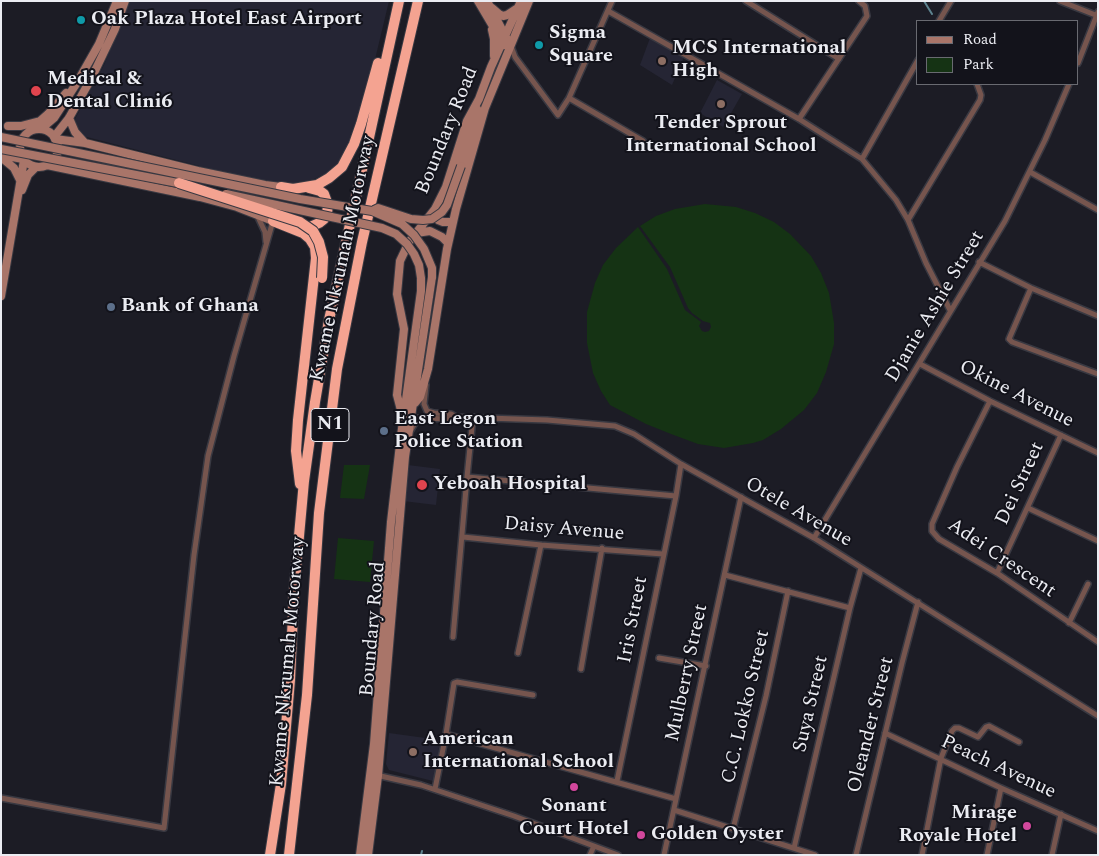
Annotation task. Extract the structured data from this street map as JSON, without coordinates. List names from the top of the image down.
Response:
{
  "streets": {
    "highway": ["Kwame Nkrumah Motorway", "N1"],
    "main road": ["Boundary Road"],
    "street": [
      "Djanie Ashie Street",
      "Okine Avenue",
      "Dei Street",
      "Otele Avenue",
      "Daisy Avenue",
      "Adei Crescent",
      "Iris Street",
      "Mulberry Street",
      "Suya Street",
      "C.C. Lokko Street",
      "Oleander Street",
      "Peach Avenue"
    ]
  },
  "crossings": [
    ["Boundary Road", "Otele Avenue"],
    ["Djanie Ashie Street", "Okine Avenue"],
    ["Djanie Ashie Street", "Otele Avenue"],
    ["Okine Avenue", "Dei Street"],
    ["Okine Avenue", "Adei Crescent"],
    ["Dei Street", "Adei Crescent"],
    ["Otele Avenue", "Iris Street"],
    ["Otele Avenue", "Mulberry Street"],
    ["Otele Avenue", "Suya Street"],
    ["Otele Avenue", "Oleander Street"],
    ["Daisy Avenue", "Iris Street"],
    ["Oleander Street", "Peach Avenue"]
  ],
  "places": [
    "Oak Plaza Hotel East Airport",
    "Sigma Square",
    "MCS International High",
    "Medical & Dental Clini6",
    "Tender Sprout International School",
    "Bank of Ghana",
    "East Legon Police Station",
    "Yeboah Hospital",
    "American International School",
    "Sonant Court Hotel",
    "Mirage Royale Hotel",
    "Golden Oyster"
  ],
  "legend": ["Road", "Park"]
}
